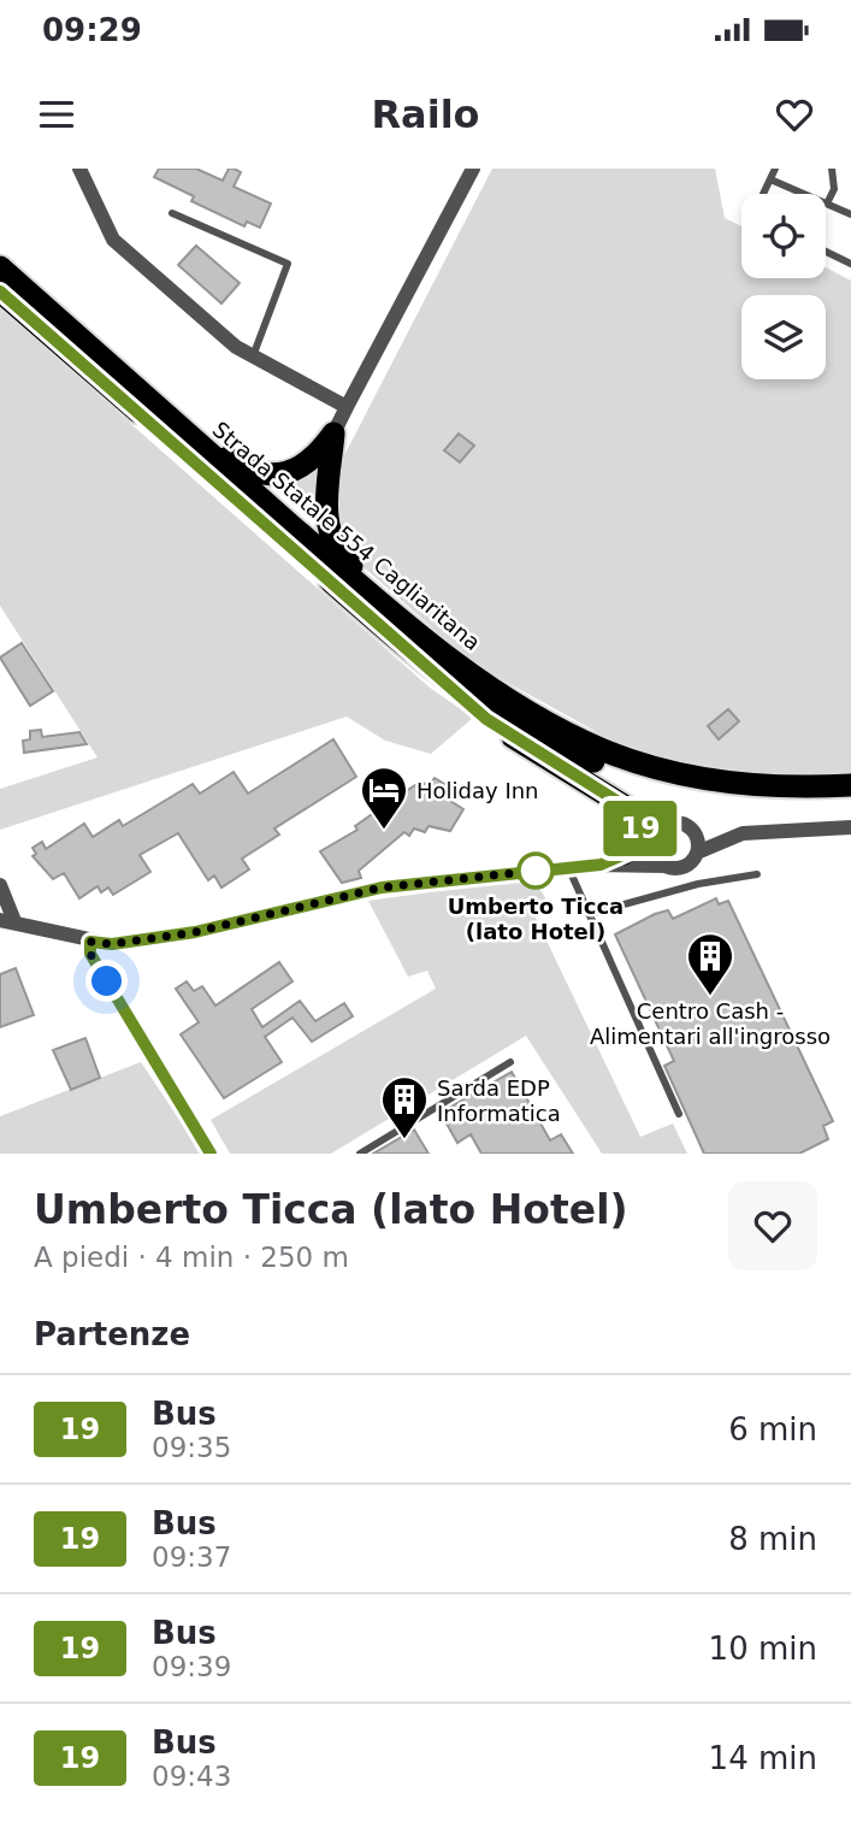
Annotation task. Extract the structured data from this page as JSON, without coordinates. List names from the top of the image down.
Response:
{
  "streets": {
    "highway": ["Strada Statale 554 Cagliaritana"]
  },
  "places": {
    "hotel": ["Holiday Inn"],
    "other": ["Umberto Ticca (lato Hotel)"],
    "building": ["Centro Cash - Alimentari all'ingrosso", "Sarda EDP Informatica"]
  },
  "lines": ["bus line 19"],
  "page": {
    "status": "09:29",
    "header": "Railo",
    "on_map": "19",
    "heading": [
      ["Umberto Ticca (lato Hotel)", "A piedi · 4 min · 250 m"],
      "Partenze"
    ],
    "list": [
      {
        "mark": "19",
        "name": "Bus",
        "note": "09:35",
        "value": "6 min"
      },
      {
        "mark": "19",
        "name": "Bus",
        "note": "09:37",
        "value": "8 min"
      },
      {
        "mark": "19",
        "name": "Bus",
        "note": "09:39",
        "value": "10 min"
      },
      {
        "mark": "19",
        "name": "Bus",
        "note": "09:43",
        "value": "14 min"
      }
    ]
  }
}
